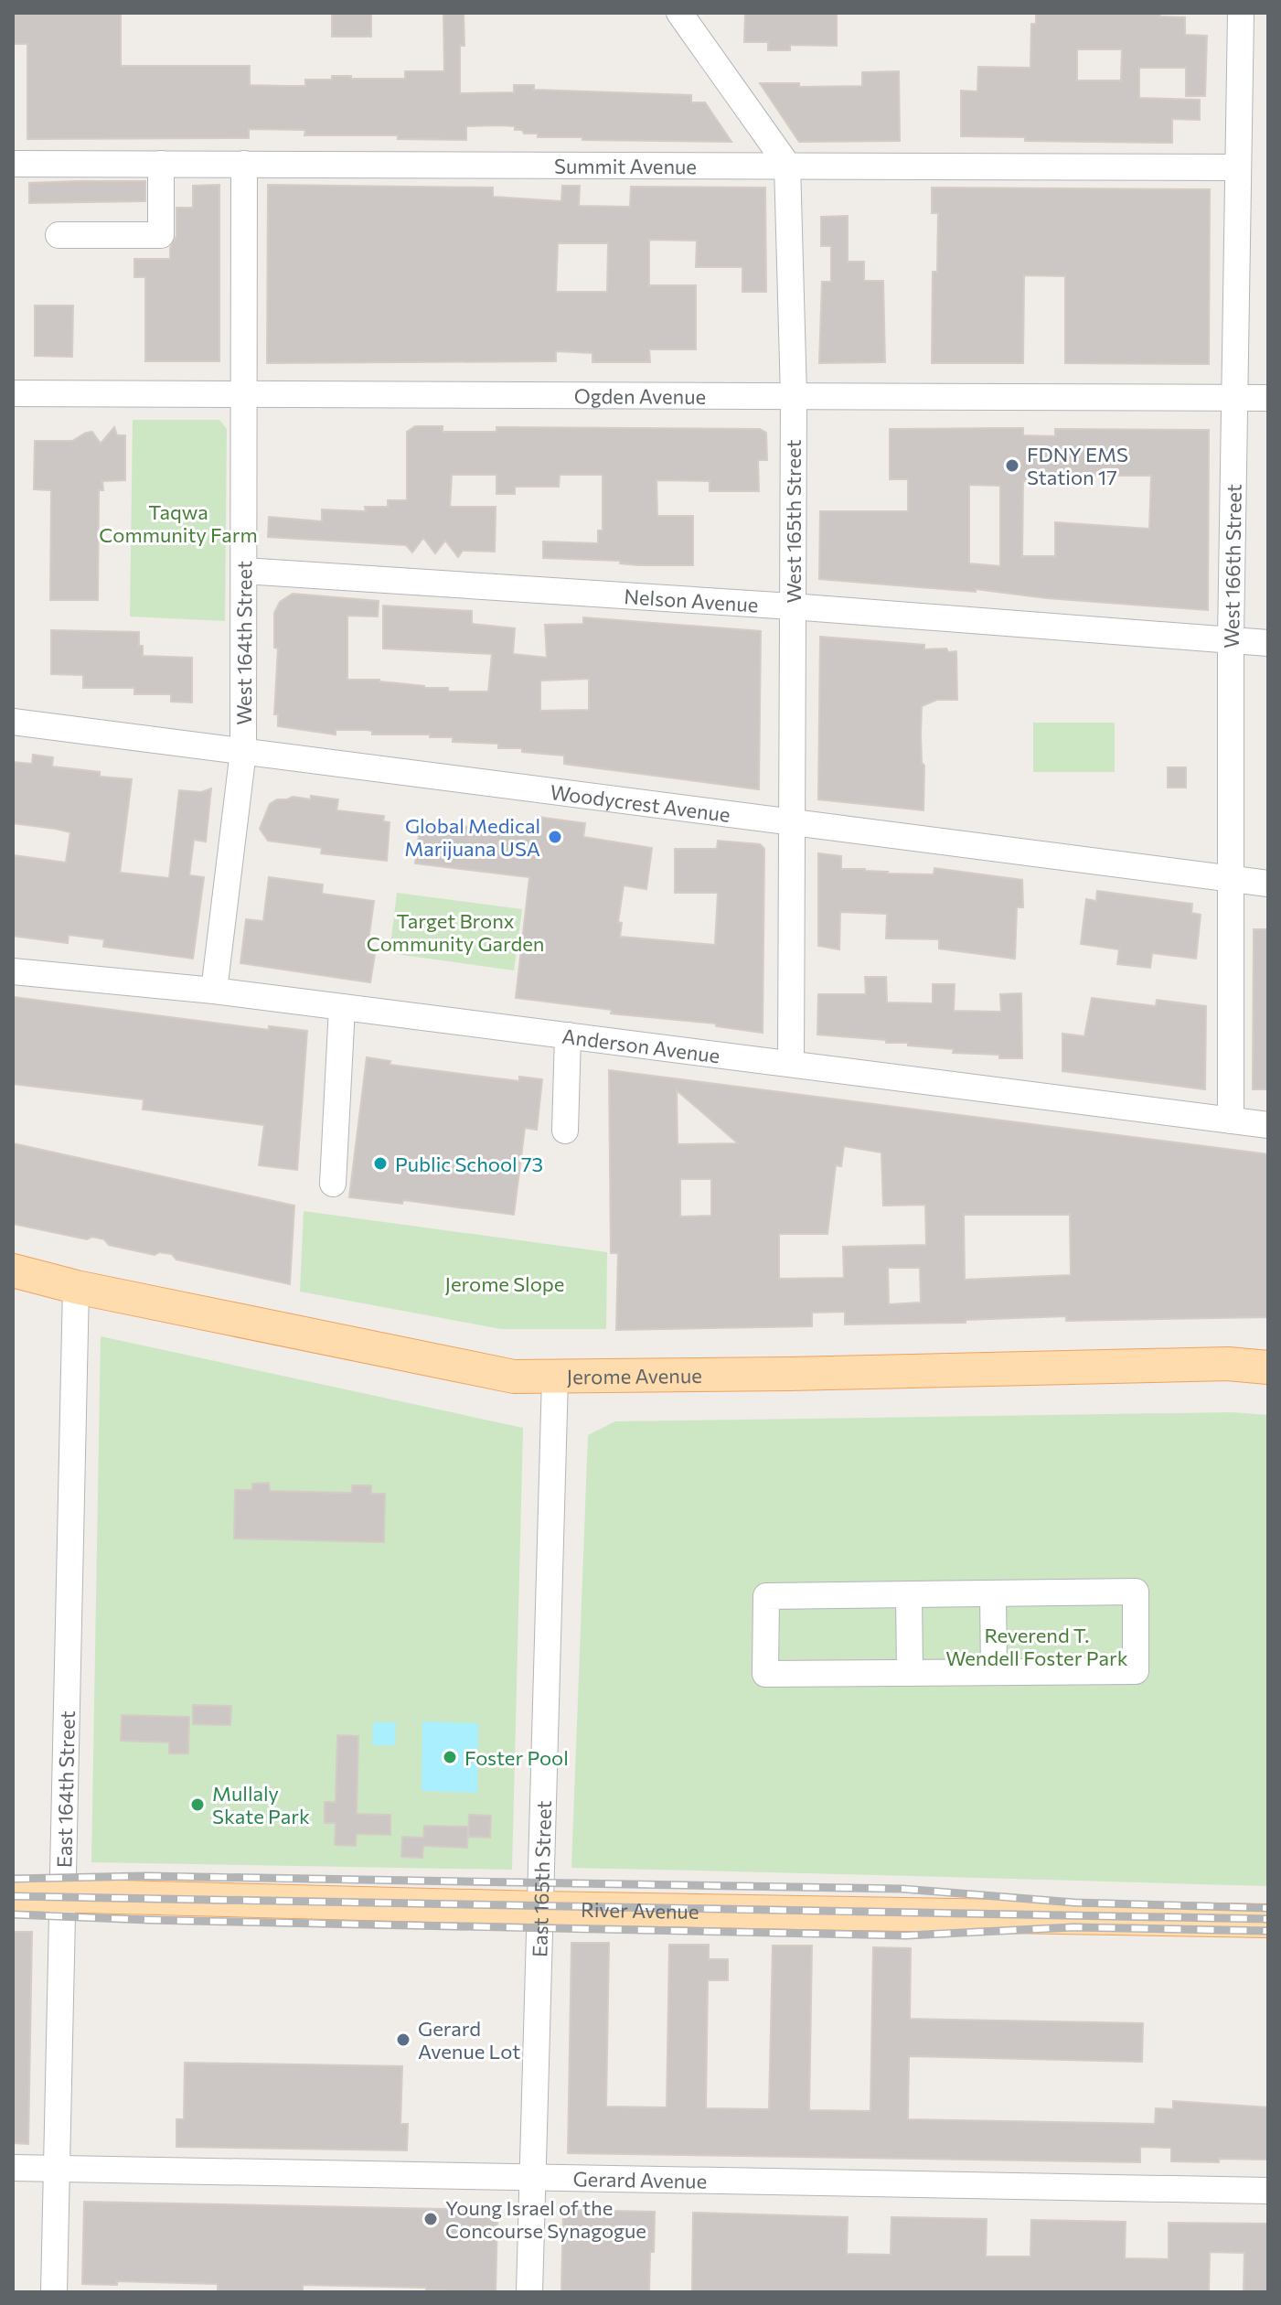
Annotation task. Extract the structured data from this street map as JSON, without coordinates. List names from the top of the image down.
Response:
{
  "streets": {
    "main road": ["Jerome Avenue", "River Avenue"],
    "street": [
      "Summit Avenue",
      "Ogden Avenue",
      "West 165th Street",
      "West 166th Street",
      "Nelson Avenue",
      "West 164th Street",
      "Woodycrest Avenue",
      "Anderson Avenue",
      "East 164th Street",
      "East 165th Street",
      "Gerard Avenue"
    ]
  },
  "crossings": [
    ["Summit Avenue", "West 165th Street"],
    ["Summit Avenue", "West 166th Street"],
    ["Summit Avenue", "West 164th Street"],
    ["Ogden Avenue", "West 165th Street"],
    ["Ogden Avenue", "West 166th Street"],
    ["Ogden Avenue", "West 164th Street"],
    ["West 165th Street", "Nelson Avenue"],
    ["West 165th Street", "Woodycrest Avenue"],
    ["West 165th Street", "Anderson Avenue"],
    ["West 166th Street", "Nelson Avenue"],
    ["West 166th Street", "Woodycrest Avenue"],
    ["West 166th Street", "Anderson Avenue"],
    ["Nelson Avenue", "West 164th Street"],
    ["West 164th Street", "Woodycrest Avenue"],
    ["West 164th Street", "Anderson Avenue"],
    ["Jerome Avenue", "East 164th Street"],
    ["Jerome Avenue", "East 165th Street"],
    ["East 164th Street", "River Avenue"],
    ["East 164th Street", "Gerard Avenue"],
    ["East 165th Street", "River Avenue"],
    ["East 165th Street", "Gerard Avenue"]
  ],
  "parks": [
    "Taqwa Community Farm",
    "Target Bronx Community Garden",
    "Jerome Slope",
    "Reverend T. Wendell Foster Park"
  ],
  "places": [
    "FDNY EMS Station 17",
    "Global Medical Marijuana USA",
    "Public School 73",
    "Foster Pool",
    "Mullaly Skate Park",
    "Gerard Avenue Lot",
    "Young Israel of the Concourse Synagogue"
  ]
}
